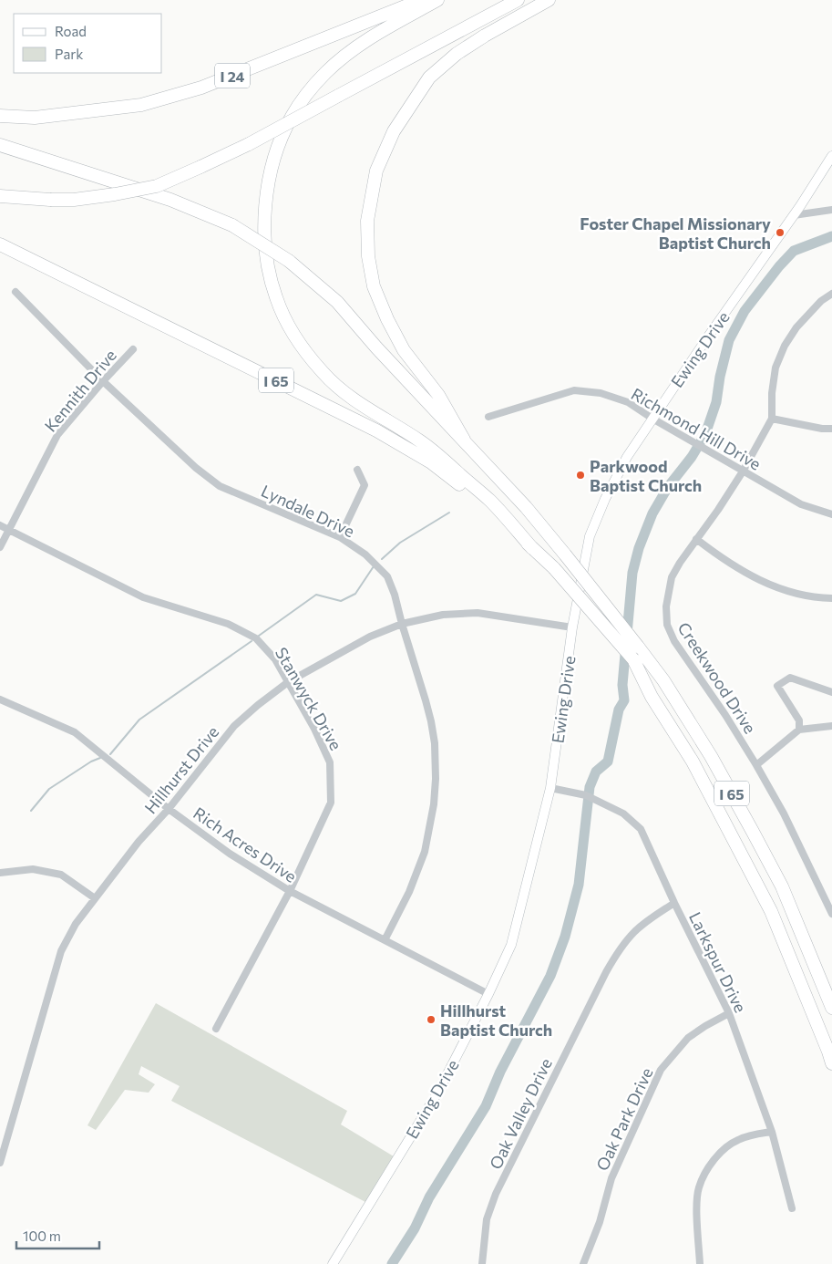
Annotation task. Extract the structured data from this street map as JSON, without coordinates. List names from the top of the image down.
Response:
{
  "streets": {
    "highway": ["I 24", "I 65"],
    "main road": ["Ewing Drive"],
    "street": [
      "Kennith Drive",
      "Richmond Hill Drive",
      "Lyndale Drive",
      "Creekwood Drive",
      "Stanwyck Drive",
      "Hillhurst Drive",
      "Rich Acres Drive",
      "Larkspur Drive",
      "Oak Valley Drive",
      "Oak Park Drive"
    ]
  },
  "crossings": [
    ["Ewing Drive", "Richmond Hill Drive"],
    ["Ewing Drive", "Hillhurst Drive"],
    ["Ewing Drive", "Rich Acres Drive"],
    ["Ewing Drive", "Larkspur Drive"],
    ["Kennith Drive", "Lyndale Drive"],
    ["Kennith Drive", "Stanwyck Drive"],
    ["Richmond Hill Drive", "Creekwood Drive"],
    ["Lyndale Drive", "Hillhurst Drive"],
    ["Lyndale Drive", "Rich Acres Drive"],
    ["Stanwyck Drive", "Hillhurst Drive"],
    ["Stanwyck Drive", "Rich Acres Drive"],
    ["Hillhurst Drive", "Rich Acres Drive"],
    ["Larkspur Drive", "Oak Valley Drive"],
    ["Larkspur Drive", "Oak Park Drive"]
  ],
  "places": ["Foster Chapel Missionary Baptist Church", "Parkwood Baptist Church", "Hillhurst Baptist Church"],
  "legend": ["Road", "Park"],
  "scale_bar": "100 m"
}
